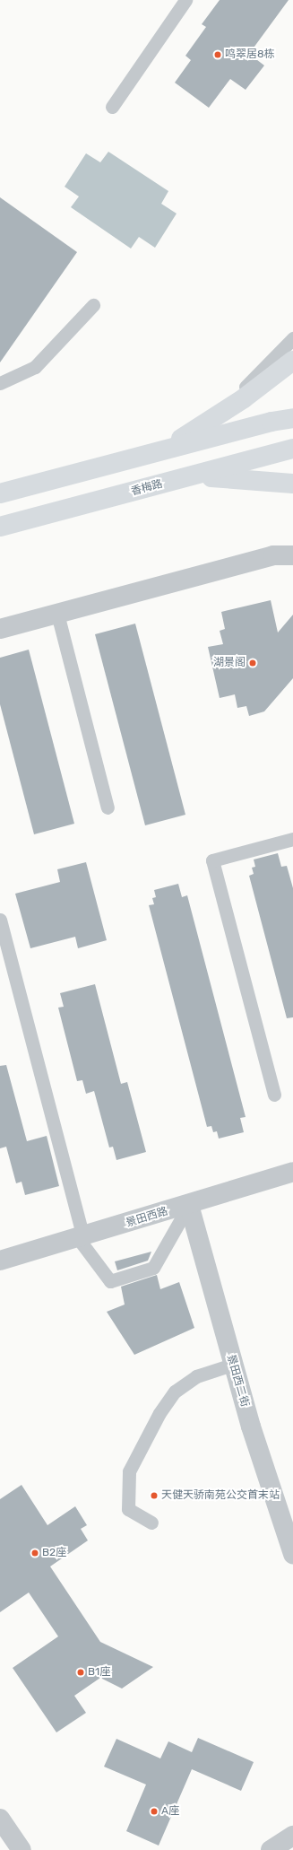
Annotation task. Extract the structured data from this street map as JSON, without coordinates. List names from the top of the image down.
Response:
{
  "streets": {
    "main road": ["香梅路"],
    "street": ["景田西路", "景田西二街"]
  },
  "crossings": [
    ["景田西路", "景田西二街"]
  ],
  "places": [
    "鸣翠居8栋",
    "湖景阁",
    "天健天骄南苑公交首末站",
    "B2座",
    "B1座",
    "A座"
  ]
}
